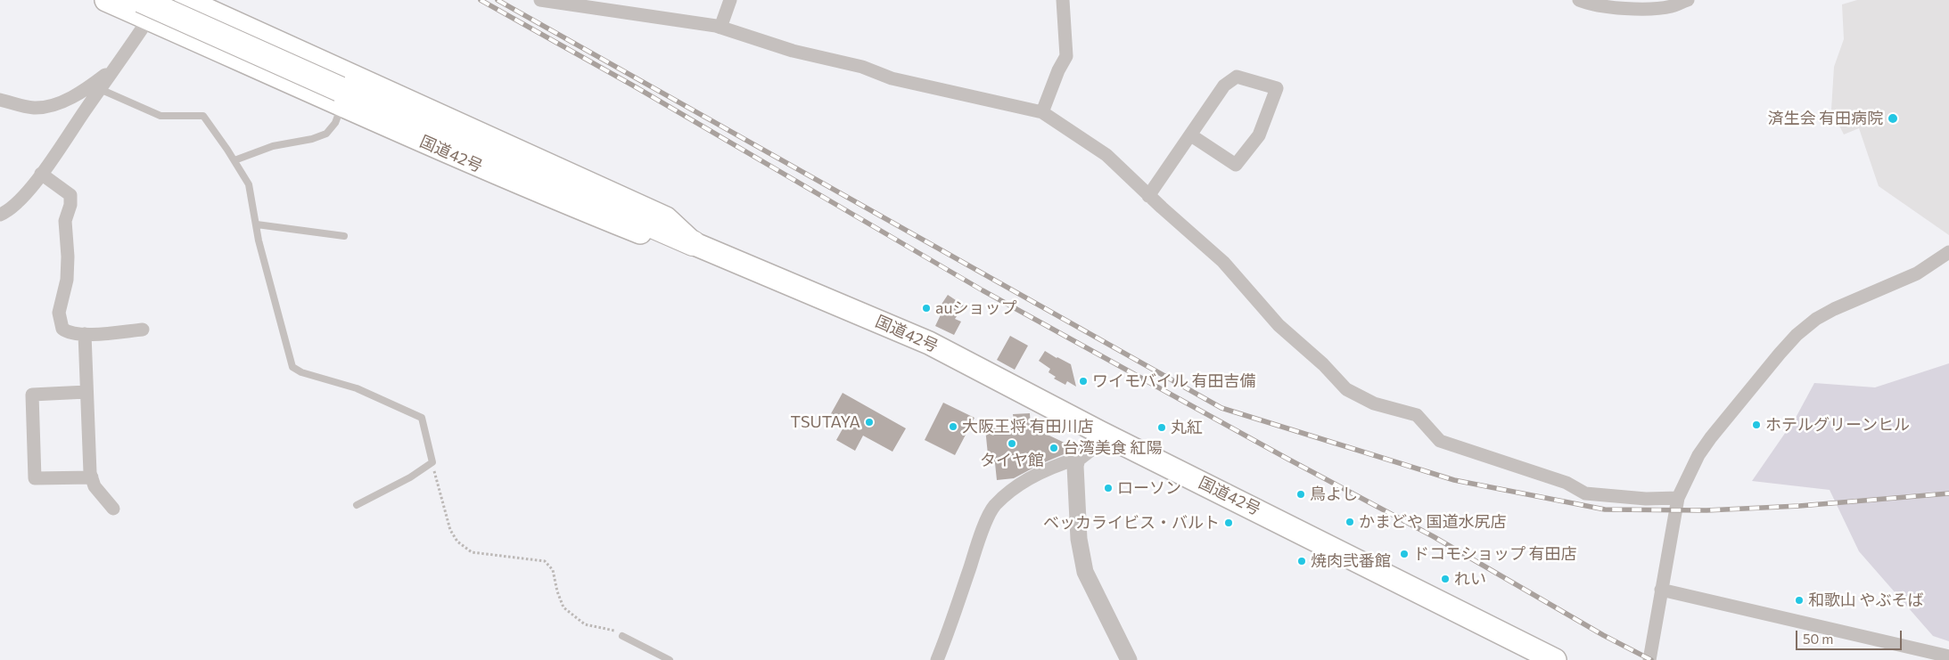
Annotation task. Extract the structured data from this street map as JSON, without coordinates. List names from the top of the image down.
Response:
{
  "streets": {
    "highway": ["国道42号"]
  },
  "places": [
    "済生会 有田病院",
    "auショップ",
    "ワイモバイル 有田吉備",
    "TSUTAYA",
    "ホテルグリーンヒル",
    "大阪王将 有田川店",
    "丸紅",
    "タイヤ館",
    "台湾美食 紅陽",
    "ローソン",
    "鳥よし",
    "かまどや 国道水尻店",
    "ベッカライビス・バルト",
    "ドコモショップ 有田店",
    "焼肉弐番館",
    "れい",
    "和歌山 やぶそば"
  ],
  "scale_bar": "50 m"
}
